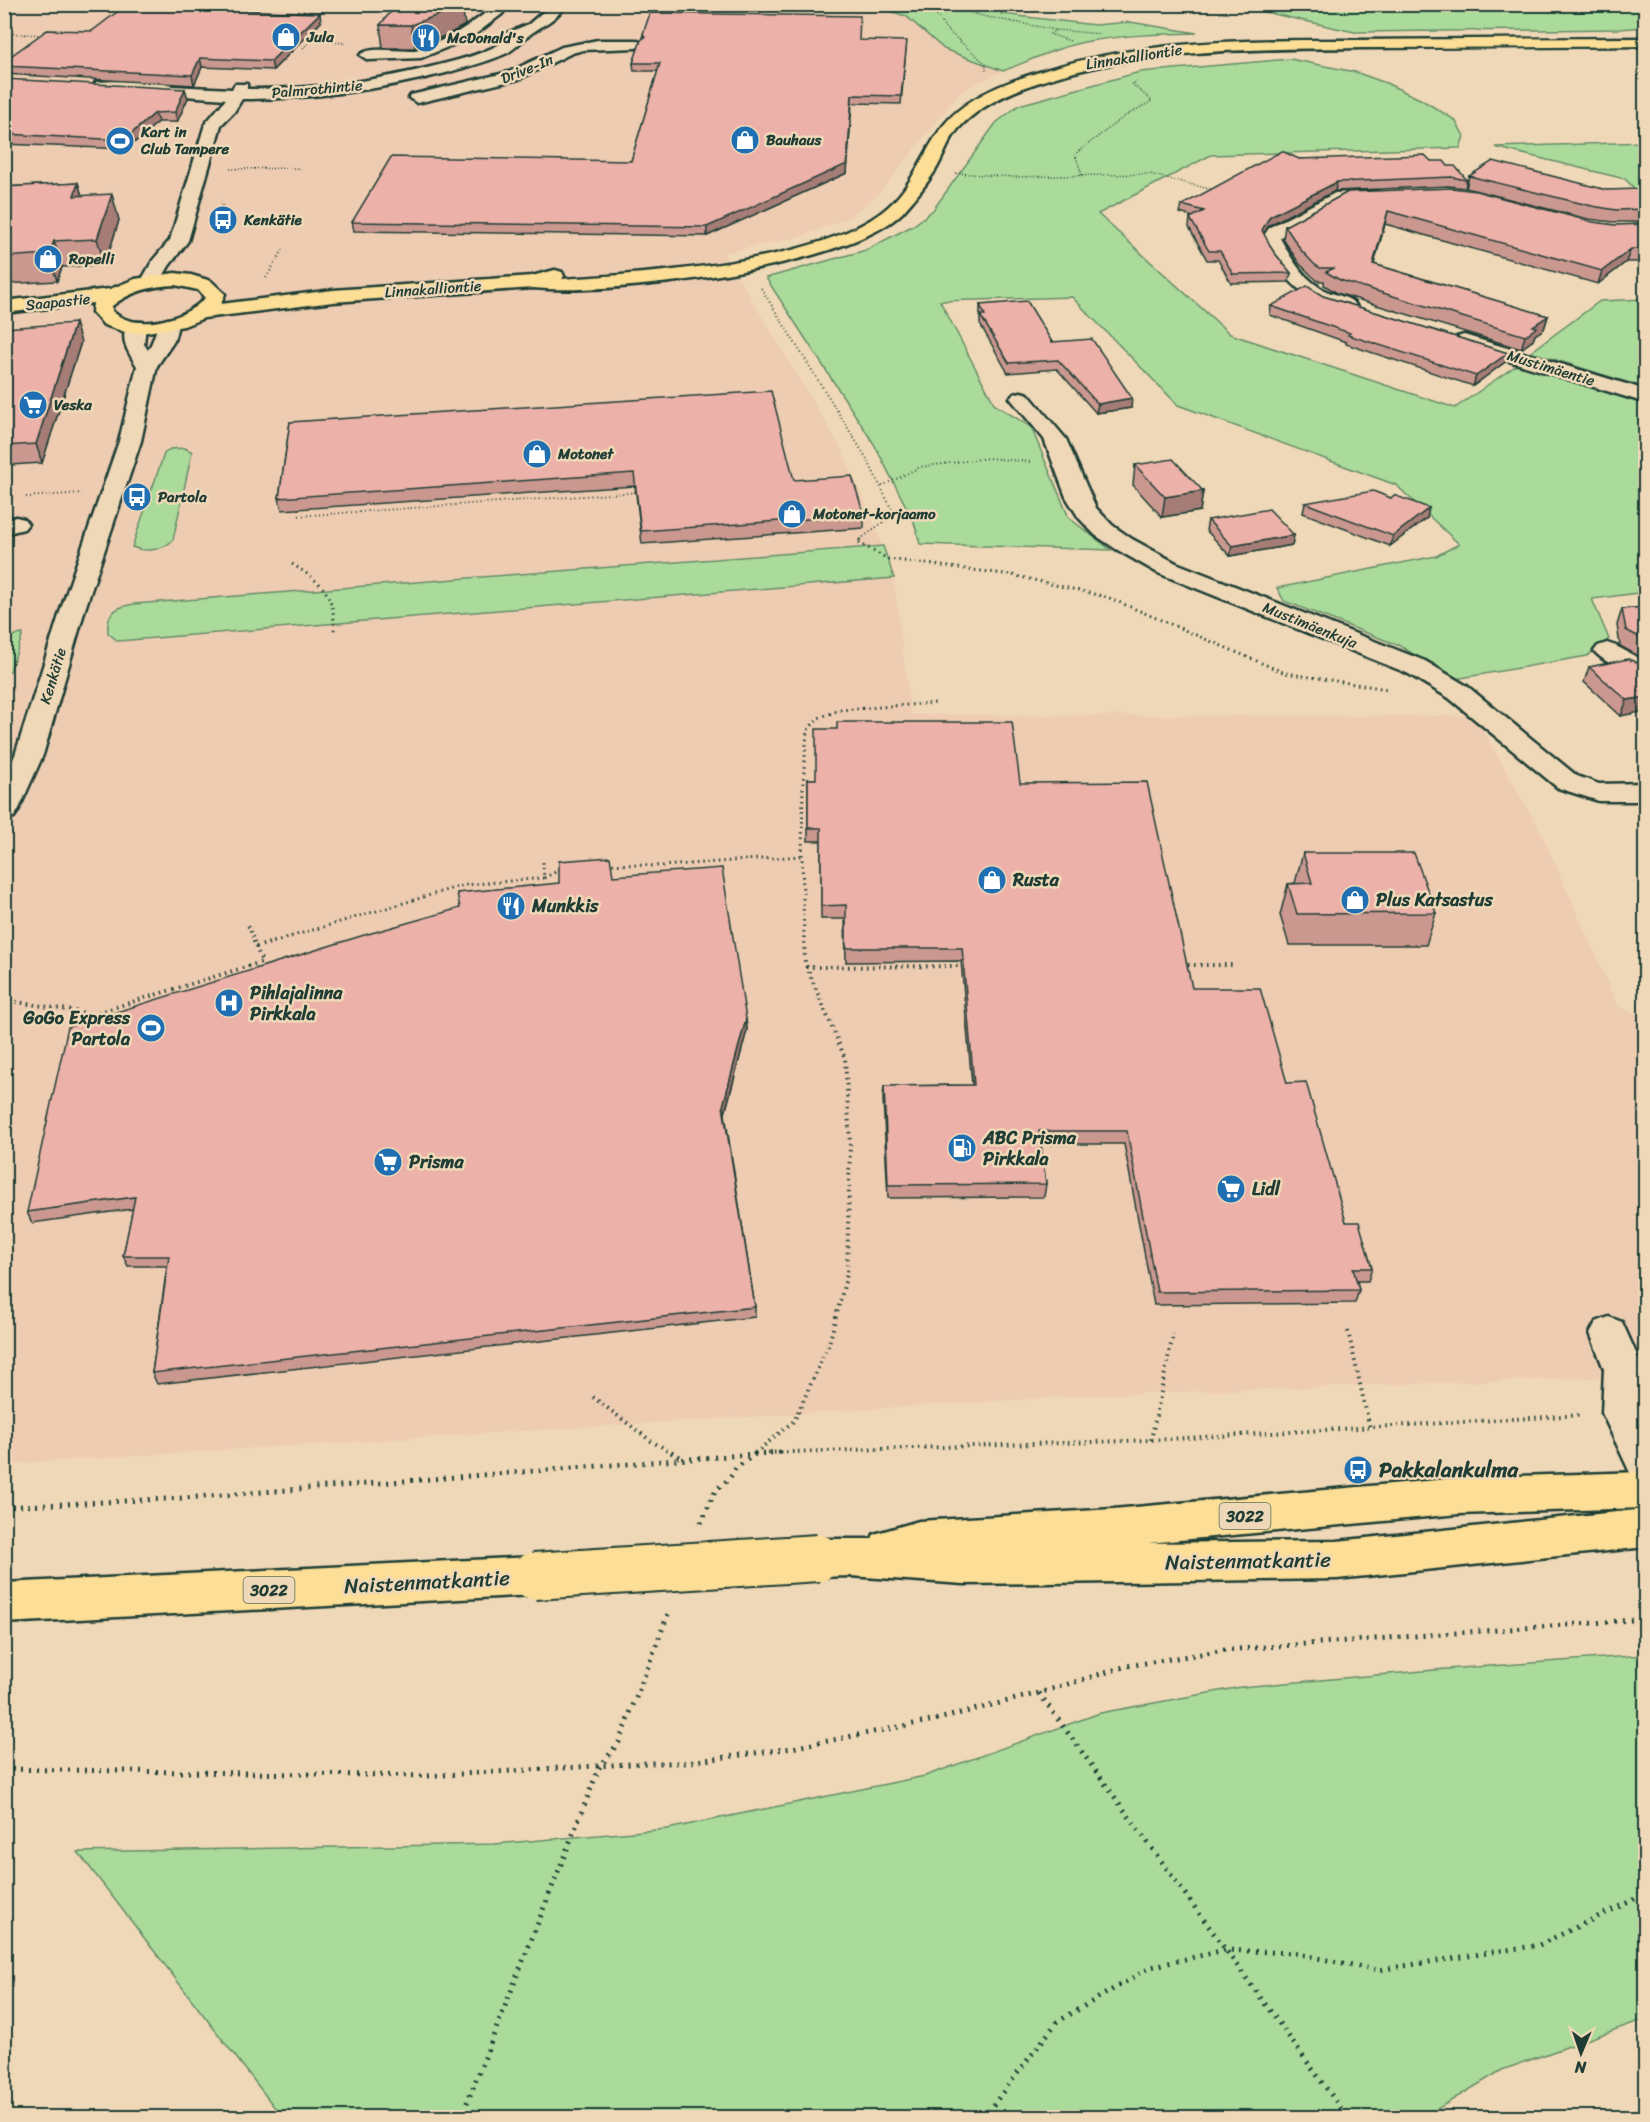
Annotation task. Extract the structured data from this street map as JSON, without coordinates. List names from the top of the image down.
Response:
{
  "streets": {
    "main road": [
      "Linnakalliontie",
      "Saapastie",
      "3022",
      "Naistenmatkantie"
    ],
    "street": [
      "Drive-In",
      "Palmrothintie",
      "Mustimäentie",
      "Mustimäenkuja",
      "Kenkätie"
    ]
  },
  "crossings": [
    ["Linnakalliontie", "Saapastie"],
    ["Linnakalliontie", "Kenkätie"]
  ],
  "places": {
    "shop": [
      "Jula",
      "Bauhaus",
      "Ropelli",
      "Motonet",
      "Motonet-korjaamo",
      "Rusta",
      "Plus Katsastus"
    ],
    "restaurant": ["McDonald's", "Munkkis"],
    "sports": ["Kart in Club Tampere", "GoGo Express Partola"],
    "bus stop": ["Kenkätie", "Partola", "Pakkalankulma"],
    "supermarket": ["Veska", "Prisma", "Lidl"],
    "hospital": ["Pihlajalinna Pirkkala"],
    "fuel station": ["ABC Prisma Pirkkala"]
  },
  "north": "bottom"
}
